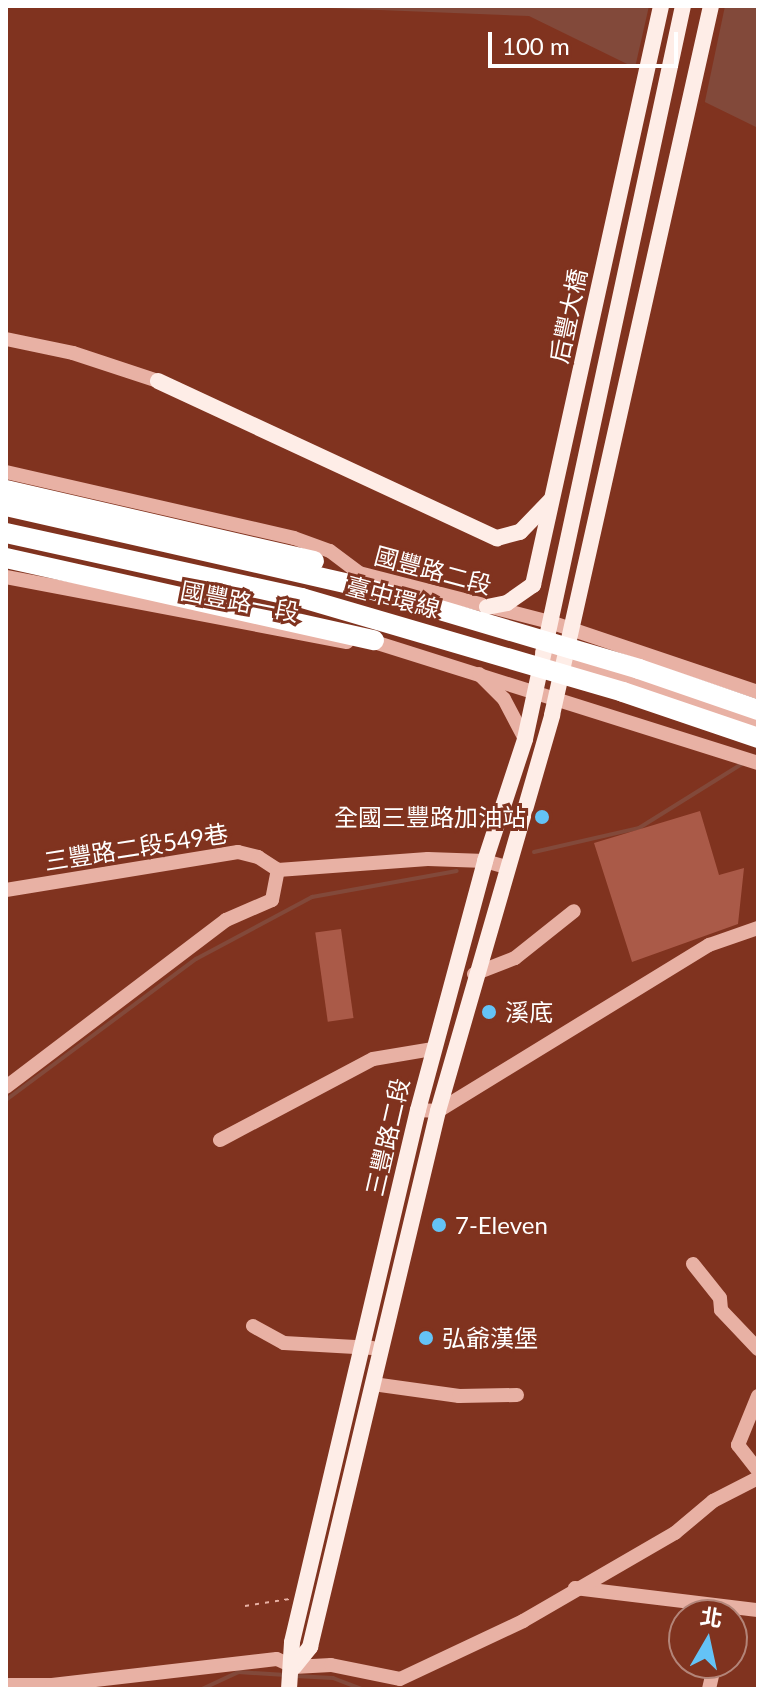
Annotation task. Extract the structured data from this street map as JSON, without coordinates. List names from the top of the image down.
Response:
{
  "streets": {
    "highway": ["臺中環線"],
    "main road": ["后豐大橋", "三豐路二段"],
    "street": ["國豐路二段", "國豐路一段", "三豐路二段549巷"]
  },
  "crossings": [
    ["后豐大橋", "國豐路二段"],
    ["后豐大橋", "三豐路二段"],
    ["國豐路二段", "三豐路二段"],
    ["三豐路二段549巷", "三豐路二段"]
  ],
  "places": [
    "全國三豐路加油站",
    "溪底",
    "7-Eleven",
    "弘爺漢堡"
  ],
  "scale_bar": "100 m",
  "north": "top"
}
